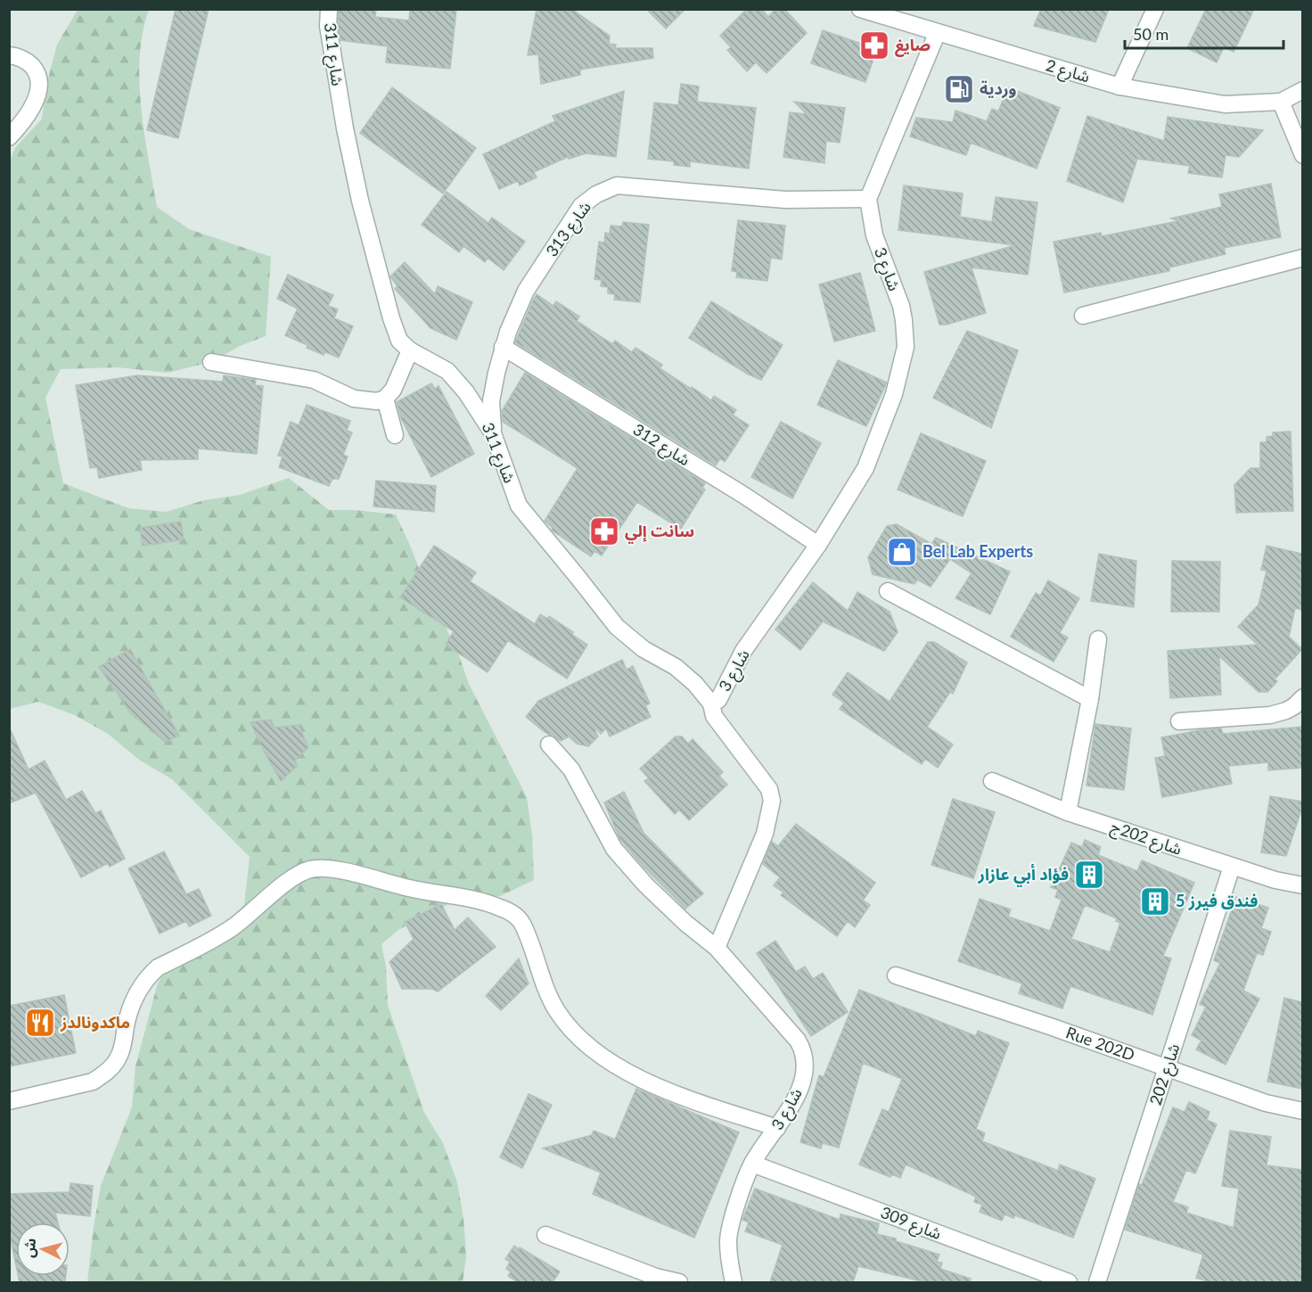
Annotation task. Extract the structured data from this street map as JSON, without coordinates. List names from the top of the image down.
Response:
{
  "streets": {
    "street": [
      "شارع 311",
      "شارع 2",
      "شارع 313",
      "شارع 3",
      "شارع 312",
      "شارع 202ج",
      "Rue 202D",
      "شارع 202",
      "شارع 309"
    ]
  },
  "crossings": [
    ["شارع 311", "شارع 313"],
    ["شارع 311", "شارع 3"],
    ["شارع 313", "شارع 3"],
    ["شارع 313", "شارع 312"],
    ["شارع 3", "شارع 312"],
    ["شارع 3", "شارع 309"],
    ["شارع 202ج", "شارع 202"],
    ["Rue 202D", "شارع 202"]
  ],
  "places": {
    "pharmacy": ["صايغ", "سانت إلي"],
    "fuel station": ["وردية"],
    "shop": ["Bel Lab Experts"],
    "building": ["فؤاد أبي عازار", "فندق فيرز 5"],
    "restaurant": ["ماكدونالدز"]
  },
  "scale_bar": "50 m",
  "north": "left"
}
